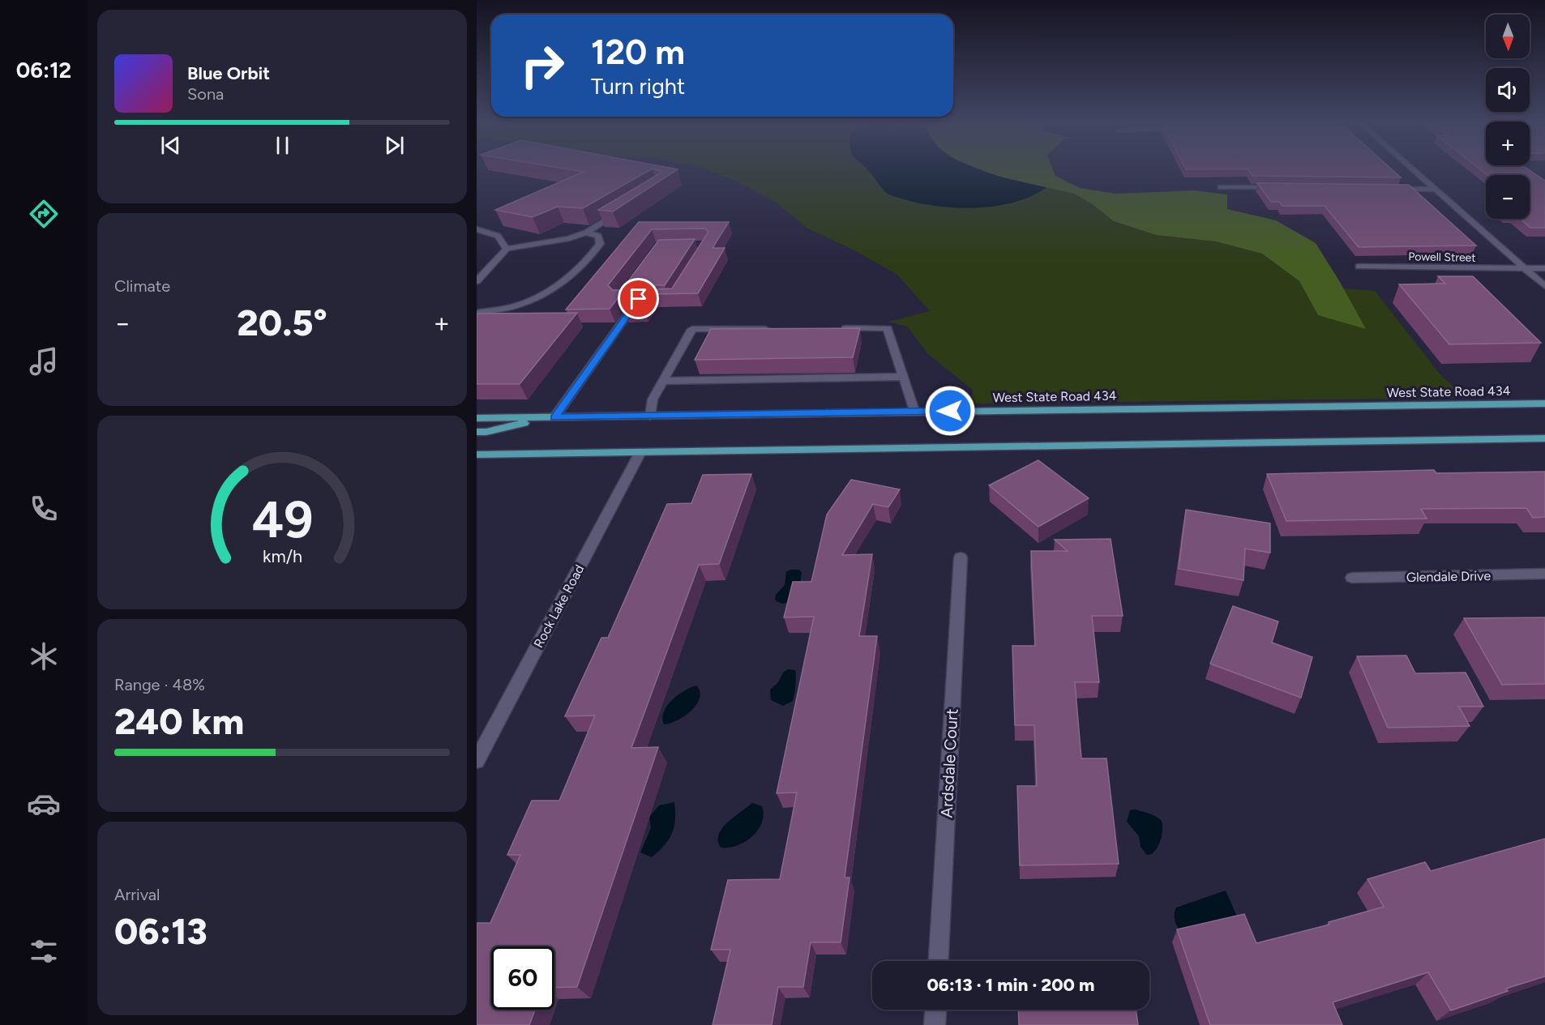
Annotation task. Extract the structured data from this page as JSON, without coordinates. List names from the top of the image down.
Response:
{
  "streets": {
    "main road": ["West State Road 434"],
    "street": [
      "Powell Street",
      "Glendale Drive",
      "Rock Lake Road",
      "Ardsdale Court"
    ]
  },
  "north": "bottom",
  "page": {
    "tabs": "06:12",
    "map_buttons": ["+", "−"],
    "turn": ["120 m", "Turn right"],
    "song": ["Blue Orbit", "Sona"],
    "tile": [
      "Climate",
      ["Range · 48%", "240 km"],
      ["Arrival", "06:13"]
    ],
    "heat": ["−", "20.5°", "+"],
    "limit": "60",
    "trip": "06:13 · 1 min · 200 m",
    "gauge": ["49", "km/h"]
  }
}
